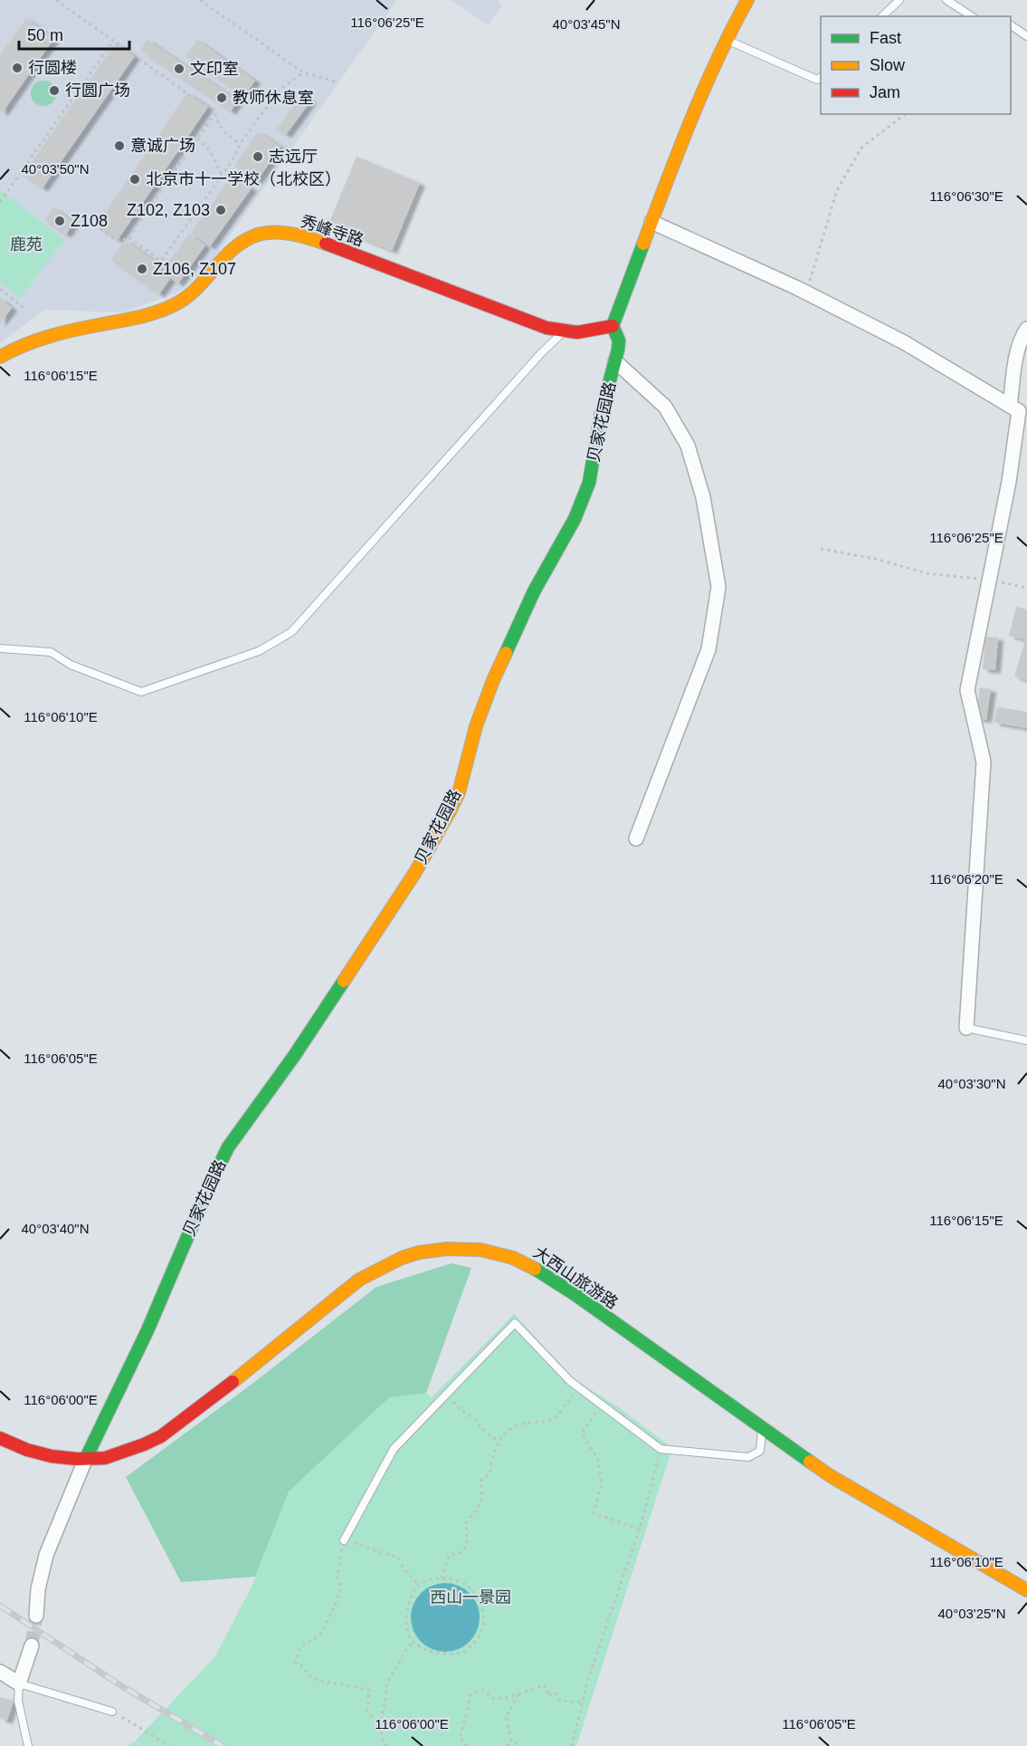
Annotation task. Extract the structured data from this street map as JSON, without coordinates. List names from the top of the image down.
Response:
{
  "streets": {
    "street": ["秀峰寺路", "贝家花园路", "大西山旅游路"]
  },
  "crossings": [
    ["秀峰寺路", "贝家花园路"],
    ["贝家花园路", "大西山旅游路"]
  ],
  "parks": ["鹿苑", "西山一景园"],
  "places": [
    "行圆楼",
    "文印室",
    "行圆广场",
    "教师休息室",
    "意诚广场",
    "志远厅",
    "北京市十一学校（北校区）",
    "Z102, Z103",
    "Z108",
    "Z106, Z107"
  ],
  "legend": ["Fast", "Slow", "Jam"],
  "scale_bar": "50 m",
  "coordinates": [
    "116°06'25\"E",
    "40°03'45\"N",
    "40°03'50\"N",
    "116°06'30\"E",
    "116°06'15\"E",
    "116°06'10\"E",
    "116°06'20\"E",
    "116°06'05\"E",
    "40°03'30\"N",
    "40°03'40\"N",
    "116°06'00\"E",
    "40°03'25\"N"
  ]
}
